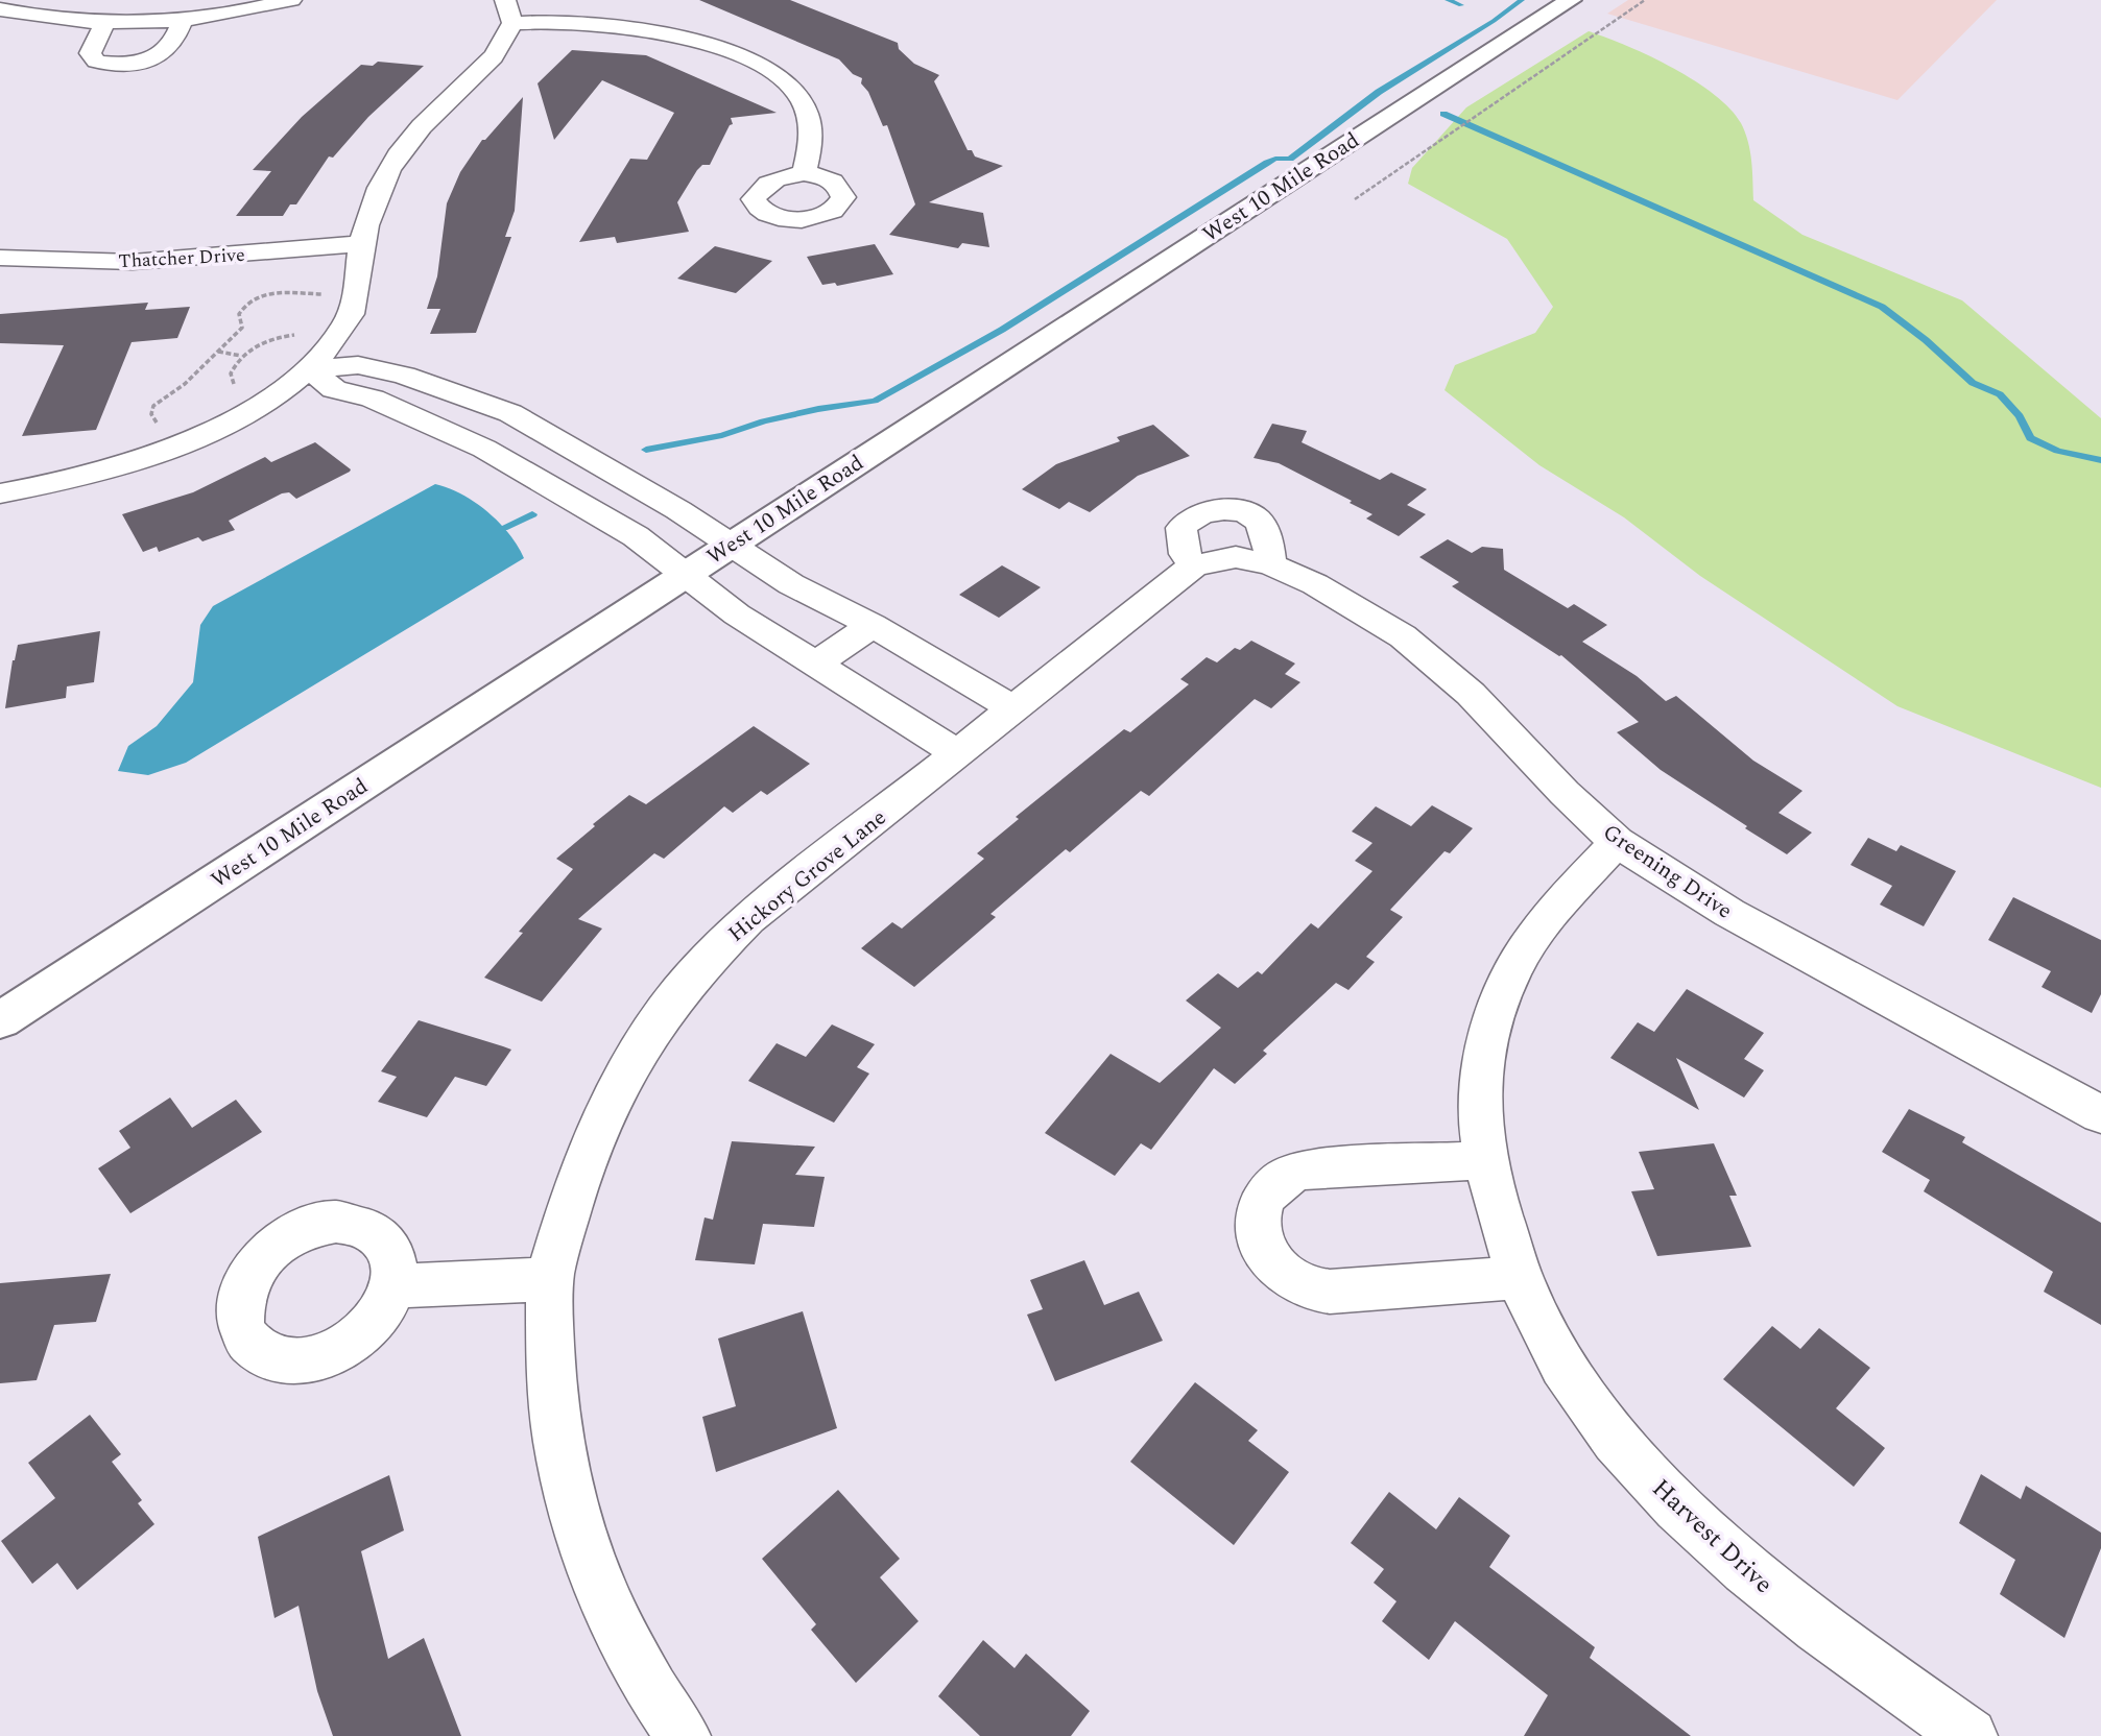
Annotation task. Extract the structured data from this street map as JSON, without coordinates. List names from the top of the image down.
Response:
{
  "streets": {
    "main road": ["West 10 Mile Road"],
    "street": [
      "Thatcher Drive",
      "Greening Drive",
      "Hickory Grove Lane",
      "Harvest Drive"
    ]
  },
  "crossings": [
    ["Greening Drive", "Hickory Grove Lane"],
    ["Greening Drive", "Harvest Drive"]
  ]
}
